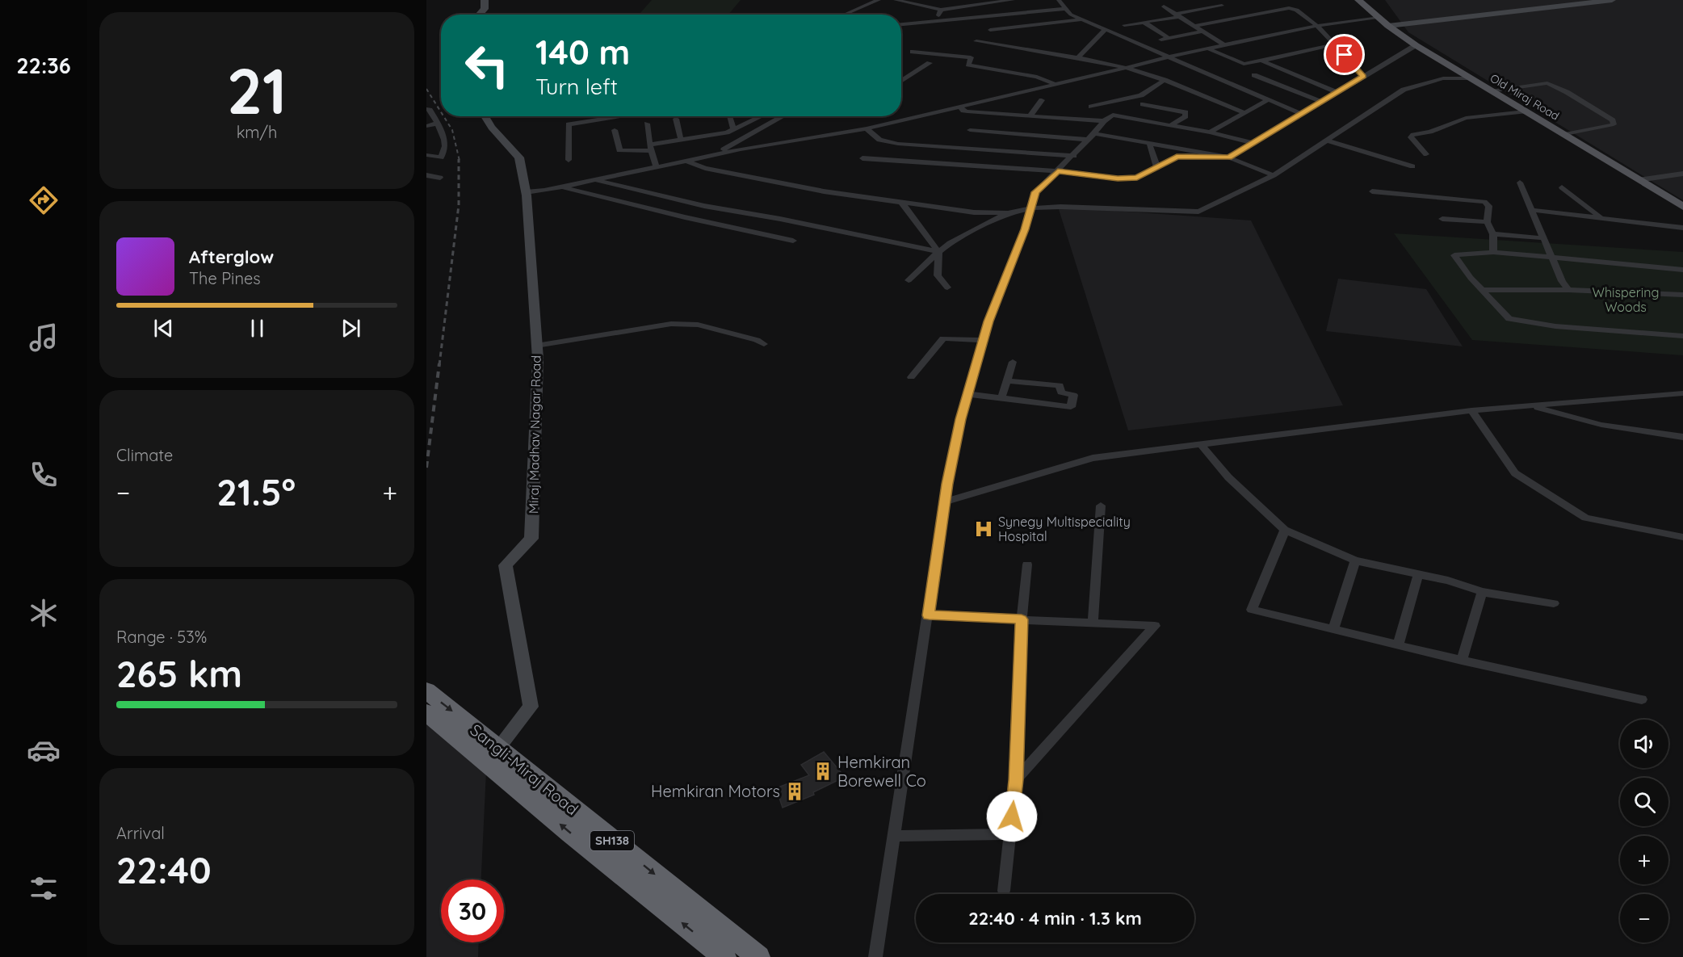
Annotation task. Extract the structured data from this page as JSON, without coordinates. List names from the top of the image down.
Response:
{
  "streets": {
    "highway": ["Sangli-Miraj Road", "SH138"],
    "main road": ["Old Miraj Road"],
    "street": ["Miraj Madhav Nagar Road"]
  },
  "crossings": [
    ["Miraj Madhav Nagar Road", "Sangli-Miraj Road"]
  ],
  "parks": ["Whispering Woods"],
  "places": {
    "hospital": ["Synegy Multispeciality Hospital"],
    "building": ["Hemkiran Borewell Co", "Hemkiran Motors"]
  },
  "page": {
    "tabs": "22:36",
    "tile": [
      ["21", "km/h"],
      "Climate",
      ["Range · 53%", "265 km"],
      ["Arrival", "22:40"]
    ],
    "turn": ["140 m", "Turn left"],
    "song": ["Afterglow", "The Pines"],
    "heat": ["−", "21.5°", "+"],
    "map_buttons": ["+", "−"],
    "limit": "30",
    "trip": "22:40 · 4 min · 1.3 km"
  }
}
